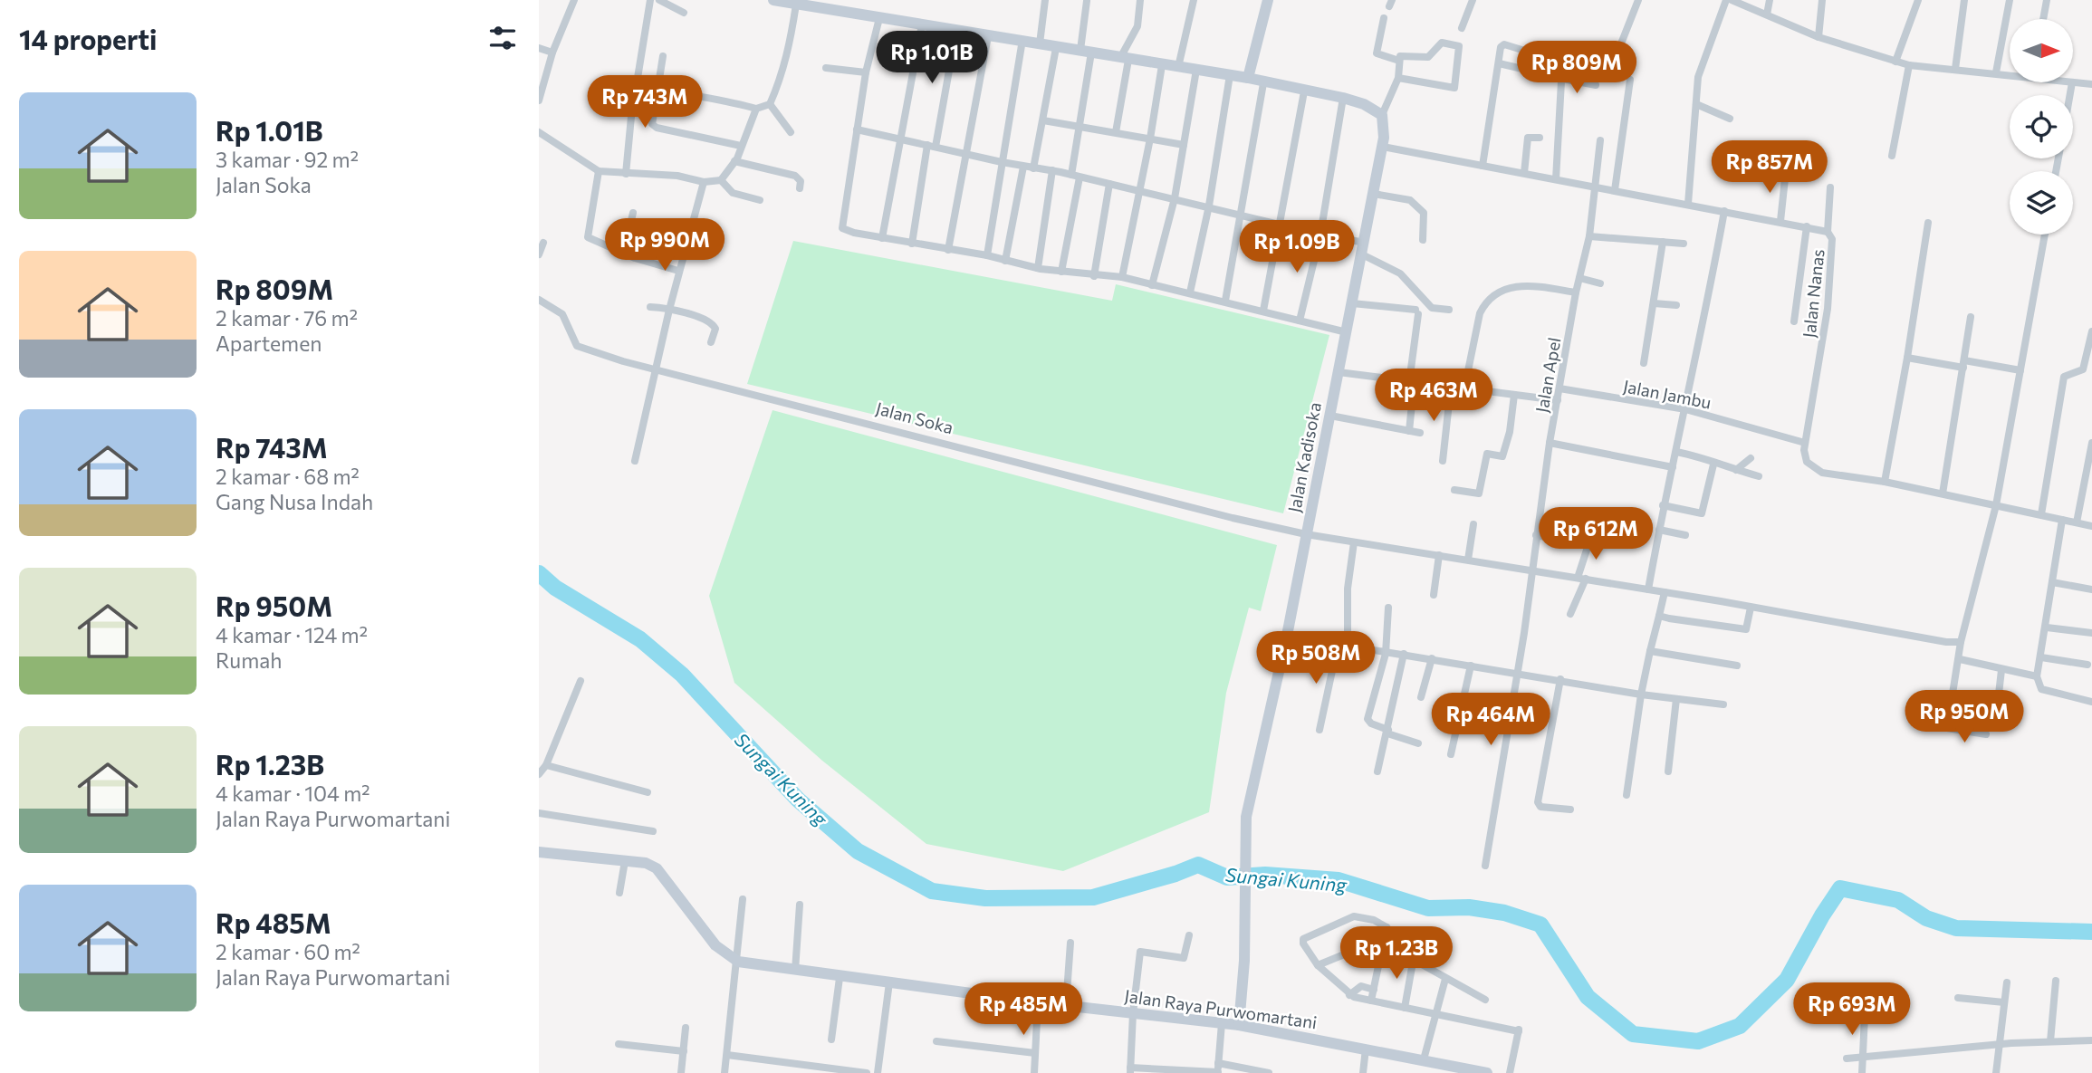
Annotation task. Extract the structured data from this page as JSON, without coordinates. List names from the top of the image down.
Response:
{
  "streets": {
    "street": [
      "Jalan Nanas",
      "Jalan Apel",
      "Jalan Jambu",
      "Jalan Soka",
      "Jalan Kadisoka",
      "Jalan Raya Purwomartani"
    ]
  },
  "crossings": [
    ["Jalan Nanas", "Jalan Apel"],
    ["Jalan Nanas", "Jalan Jambu"],
    ["Jalan Nanas", "Jalan Kadisoka"],
    ["Jalan Apel", "Jalan Jambu"],
    ["Jalan Apel", "Jalan Soka"],
    ["Jalan Soka", "Jalan Kadisoka"],
    ["Jalan Kadisoka", "Jalan Raya Purwomartani"]
  ],
  "water": ["Sungai Kuning"],
  "north": "right",
  "page": {
    "heading": "14 properti",
    "price": [
      "Rp 1.01B",
      "Rp 809M",
      "Rp 743M",
      "Rp 857M",
      "Rp 990M",
      "Rp 1.09B",
      "Rp 463M",
      "Rp 612M",
      "Rp 508M",
      "Rp 950M",
      "Rp 464M",
      "Rp 1.23B",
      "Rp 485M",
      "Rp 693M"
    ],
    "list": [
      {
        "name": "Rp 1.01B",
        "note": "3 kamar · 92 m² · Jalan Soka"
      },
      {
        "name": "Rp 809M",
        "note": "2 kamar · 76 m² · Apartemen"
      },
      {
        "name": "Rp 743M",
        "note": "2 kamar · 68 m² · Gang Nusa Indah"
      },
      {
        "name": "Rp 950M",
        "note": "4 kamar · 124 m² · Rumah"
      },
      {
        "name": "Rp 1.23B",
        "note": "4 kamar · 104 m² · Jalan Raya Purwomartani"
      },
      {
        "name": "Rp 485M",
        "note": "2 kamar · 60 m² · Jalan Raya Purwomartani"
      }
    ]
  }
}
